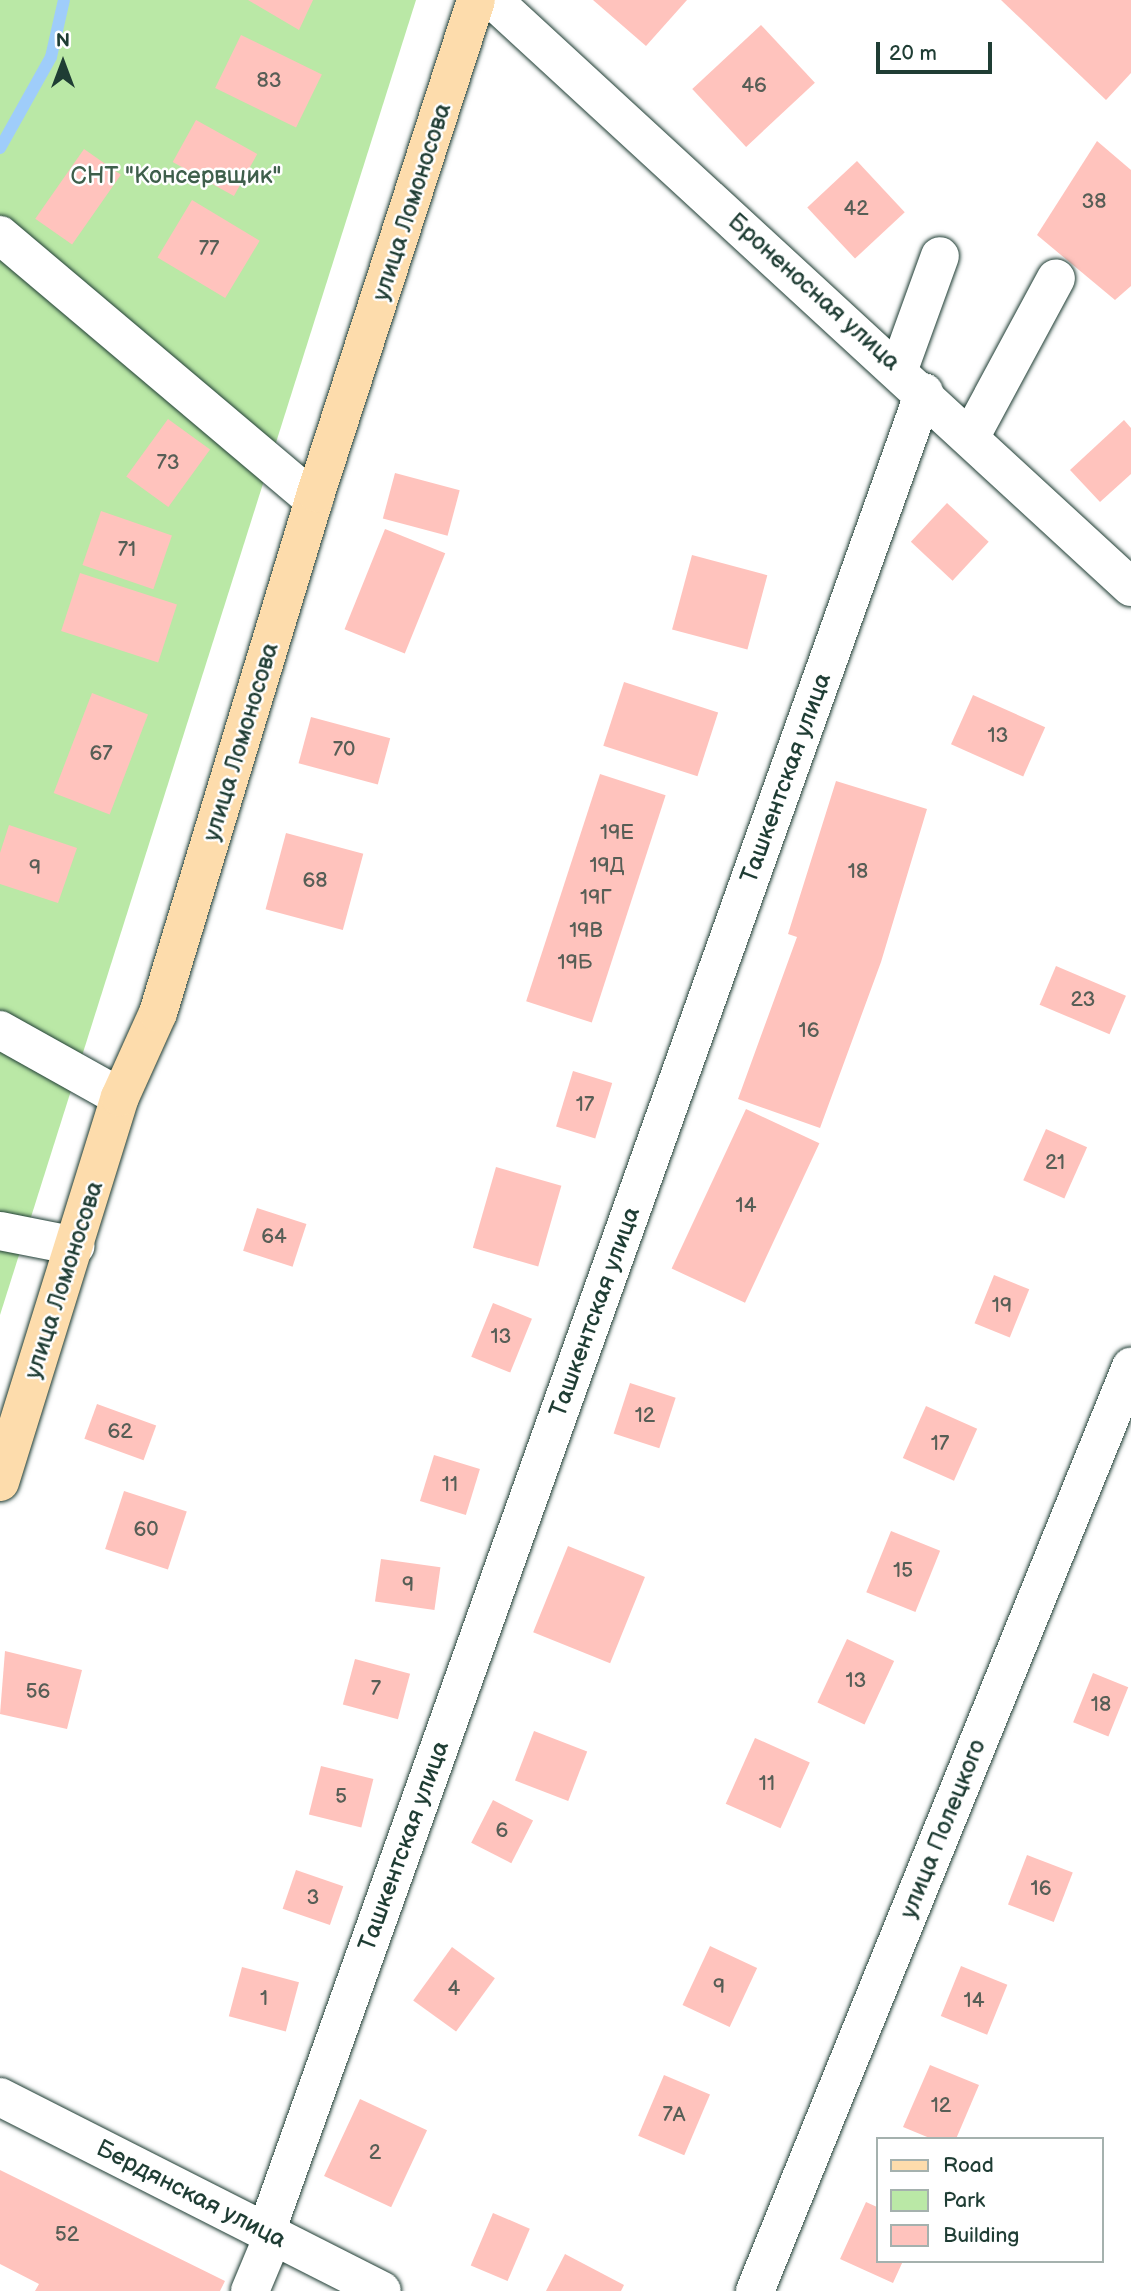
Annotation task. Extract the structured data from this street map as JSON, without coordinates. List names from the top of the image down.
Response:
{
  "streets": {
    "main road": ["улица Ломоносова"],
    "street": [
      "Броненосная улица",
      "Ташкентская улица",
      "улица Полецкого",
      "Бердянская улица"
    ]
  },
  "crossings": [
    ["Броненосная улица", "Ташкентская улица"],
    ["Ташкентская улица", "Бердянская улица"]
  ],
  "parks": ["СНТ \"Консервщик\""],
  "house_numbers": [
    "83",
    "46",
    "38",
    "42",
    "77",
    "73",
    "71",
    "13",
    "70",
    "67",
    "19Е",
    "19Д",
    "9",
    "18",
    "68",
    "19Г",
    "19В",
    "19Б",
    "23",
    "16",
    "17",
    "21",
    "14",
    "64",
    "19",
    "13",
    "12",
    "62",
    "17",
    "11",
    "60",
    "15",
    "9",
    "13",
    "7",
    "56",
    "18",
    "11",
    "5",
    "6",
    "16",
    "3",
    "9",
    "4",
    "1",
    "14",
    "12",
    "7А",
    "2",
    "52"
  ],
  "legend": ["Road", "Park", "Building"],
  "scale_bar": "20 m",
  "north": "top"
}
